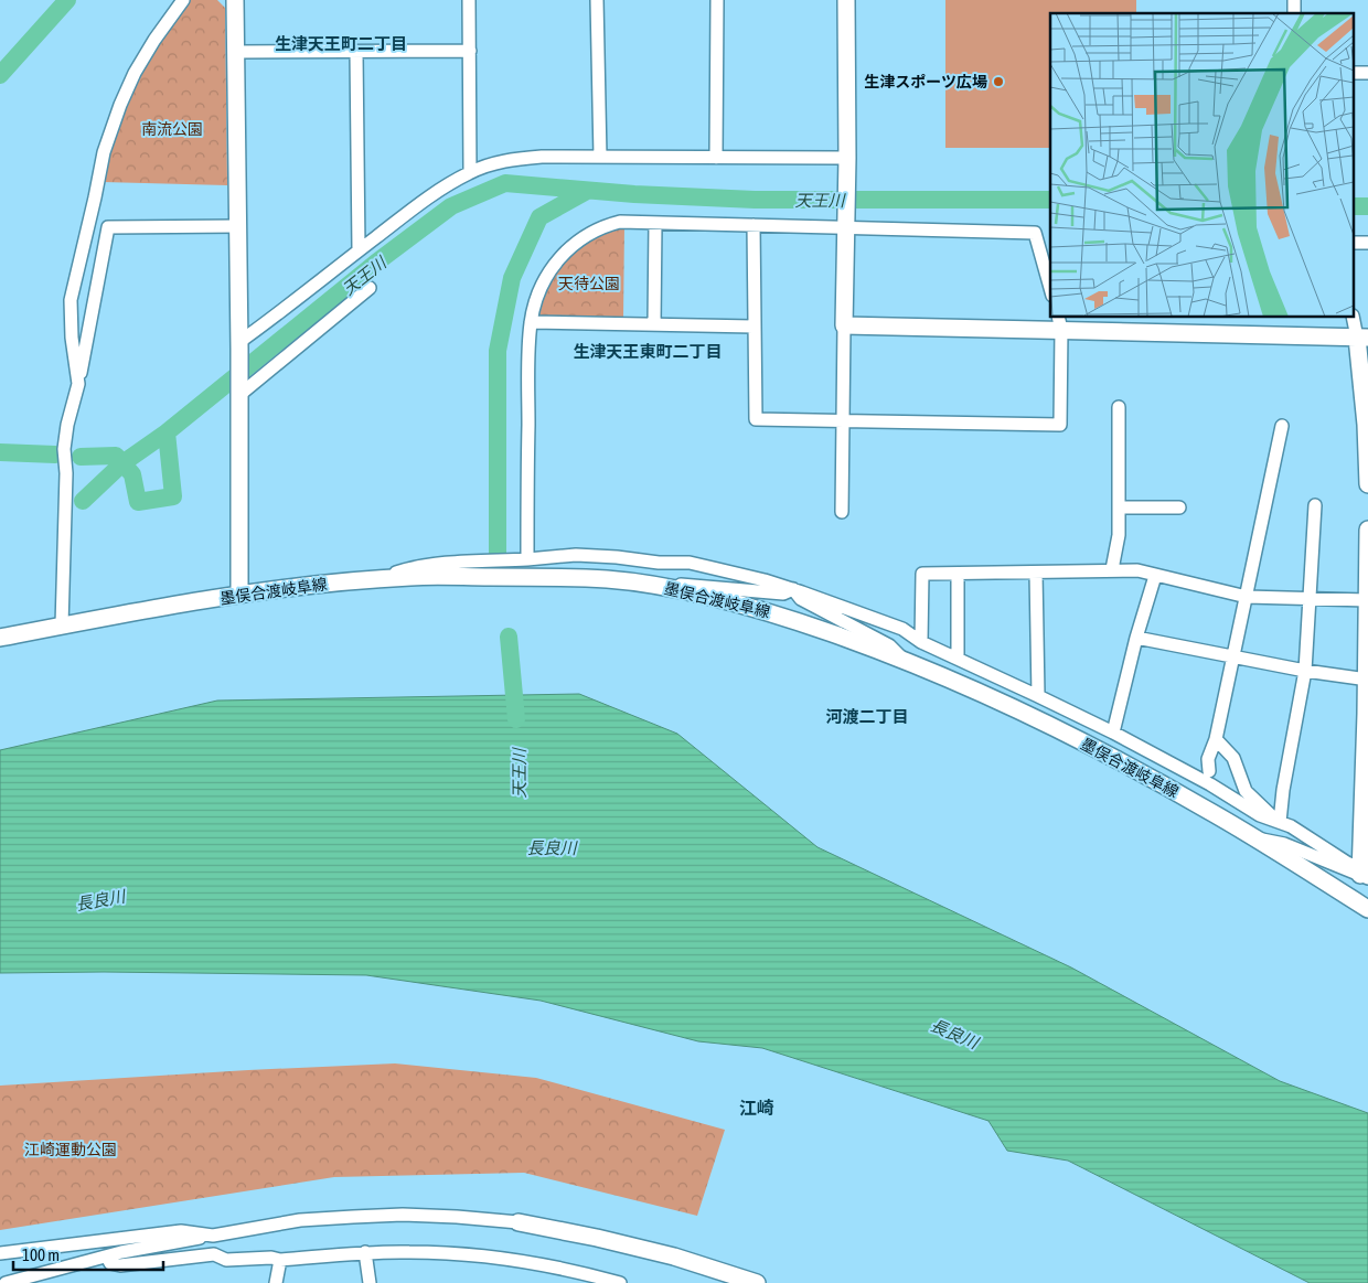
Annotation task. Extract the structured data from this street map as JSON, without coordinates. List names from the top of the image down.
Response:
{
  "streets": {
    "street": ["墨俣合渡岐阜線"]
  },
  "districts": [
    "生津天王町二丁目",
    "生津天王東町二丁目",
    "河渡二丁目",
    "江崎"
  ],
  "water": ["天王川", "長良川"],
  "parks": ["南流公園", "天待公園", "江崎運動公園"],
  "places": ["生津スポーツ広場"],
  "scale_bar": "100 m"
}
